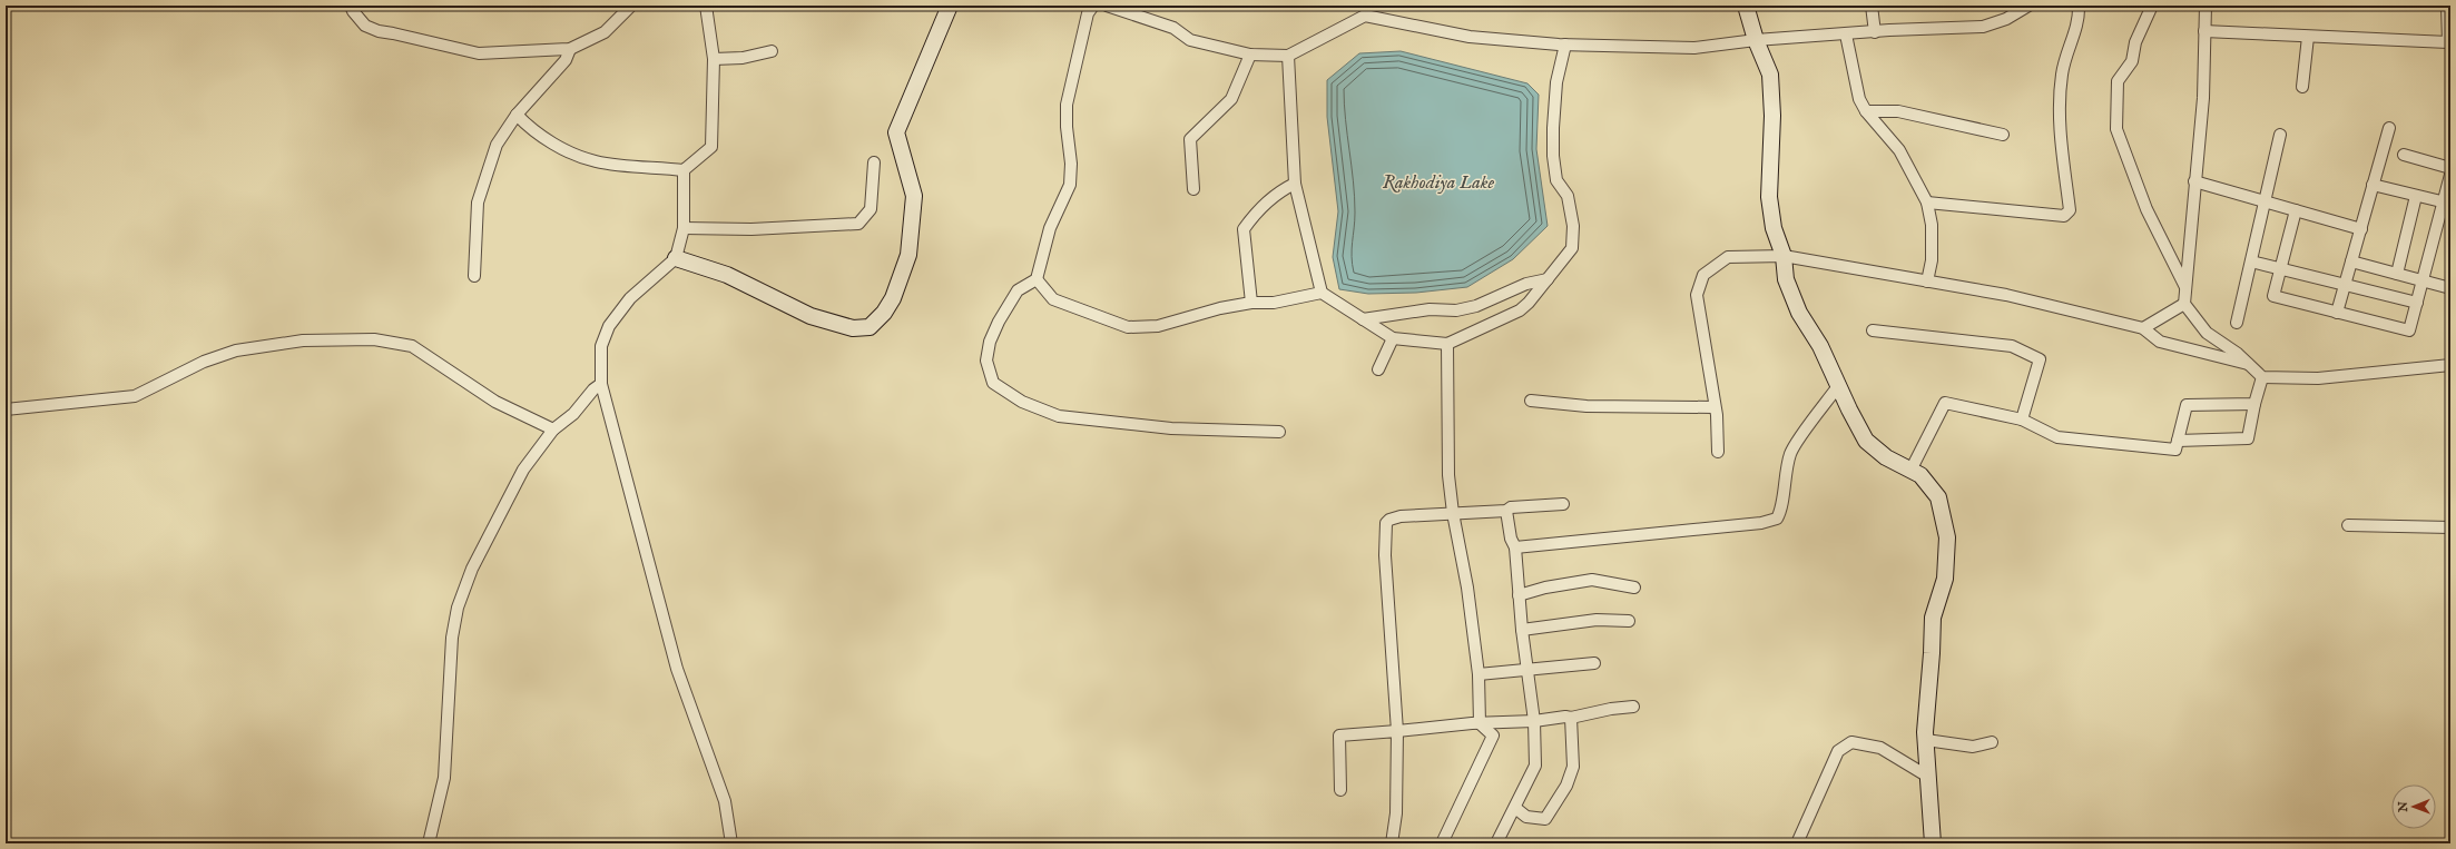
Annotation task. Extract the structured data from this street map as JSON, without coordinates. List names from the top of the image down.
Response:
{
  "water": ["Rakhodiya Lake"],
  "north": "left"
}
